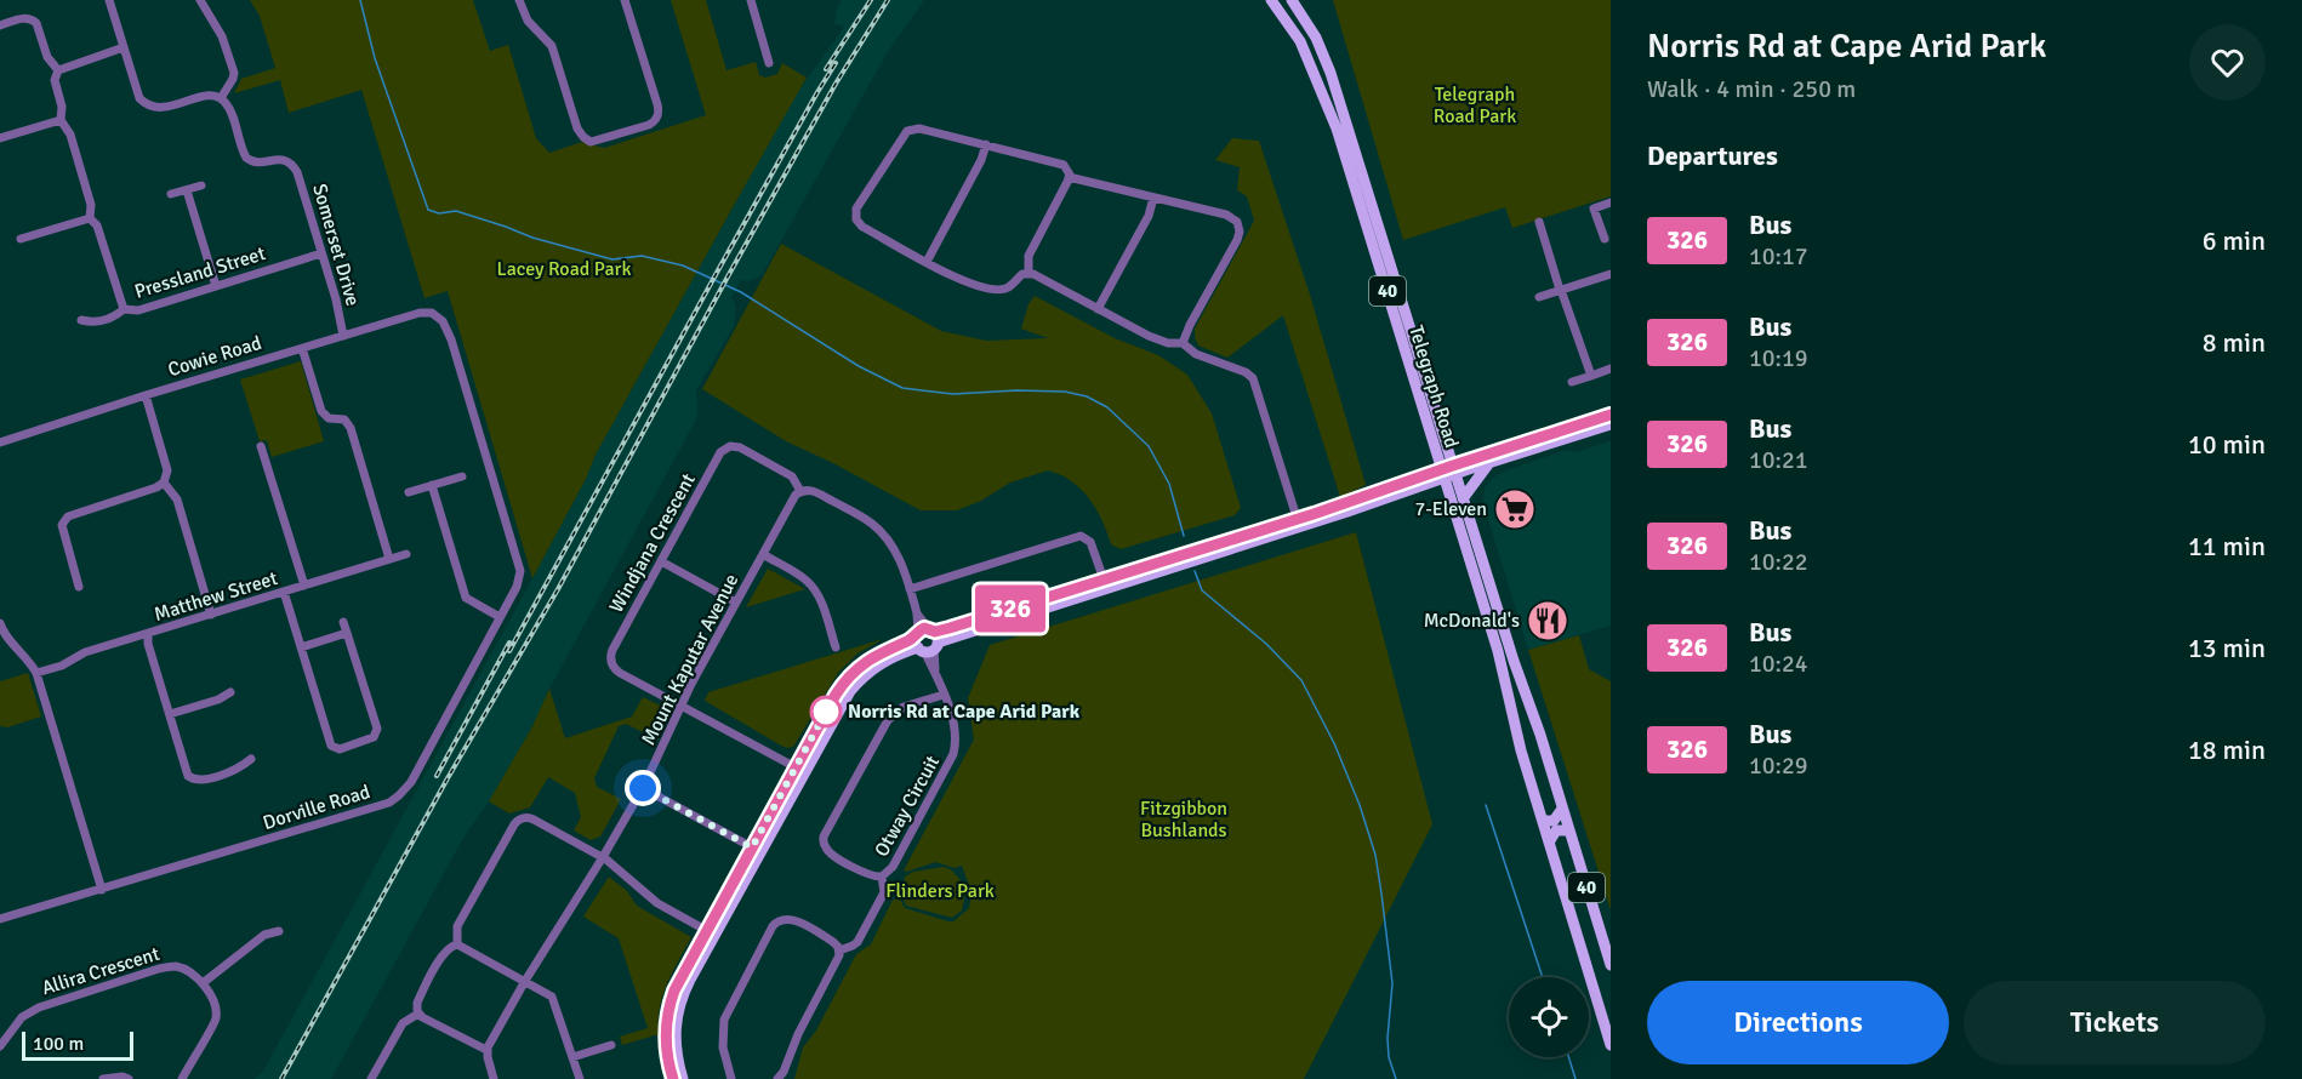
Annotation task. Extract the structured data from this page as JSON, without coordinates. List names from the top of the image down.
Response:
{
  "streets": {
    "main road": ["40", "Telegraph Road"],
    "street": [
      "Somerset Drive",
      "Pressland Street",
      "Cowie Road",
      "Windjana Crescent",
      "Matthew Street",
      "Mount Kaputar Avenue",
      "Otway Circuit",
      "Dorville Road",
      "Allira Crescent"
    ]
  },
  "crossings": [
    ["Somerset Drive", "Pressland Street"],
    ["Somerset Drive", "Cowie Road"],
    ["Cowie Road", "Dorville Road"],
    ["Windjana Crescent", "Mount Kaputar Avenue"]
  ],
  "parks": [
    "Telegraph Road Park",
    "Lacey Road Park",
    "Fitzgibbon Bushlands",
    "Flinders Park"
  ],
  "places": {
    "supermarket": ["7-Eleven"],
    "restaurant": ["McDonald's"],
    "other": ["Norris Rd at Cape Arid Park"]
  },
  "lines": ["bus line 326"],
  "scale_bar": "100 m",
  "page": {
    "on_map": "326",
    "heading": [
      ["Norris Rd at Cape Arid Park", "Walk · 4 min · 250 m"],
      "Departures"
    ],
    "list": [
      {
        "mark": "326",
        "name": "Bus",
        "note": "10:17",
        "value": "6 min"
      },
      {
        "mark": "326",
        "name": "Bus",
        "note": "10:19",
        "value": "8 min"
      },
      {
        "mark": "326",
        "name": "Bus",
        "note": "10:21",
        "value": "10 min"
      },
      {
        "mark": "326",
        "name": "Bus",
        "note": "10:22",
        "value": "11 min"
      },
      {
        "mark": "326",
        "name": "Bus",
        "note": "10:24",
        "value": "13 min"
      },
      {
        "mark": "326",
        "name": "Bus",
        "note": "10:29",
        "value": "18 min"
      }
    ],
    "buttons": ["Directions", "Tickets"],
    "scale": "100 m"
  }
}
